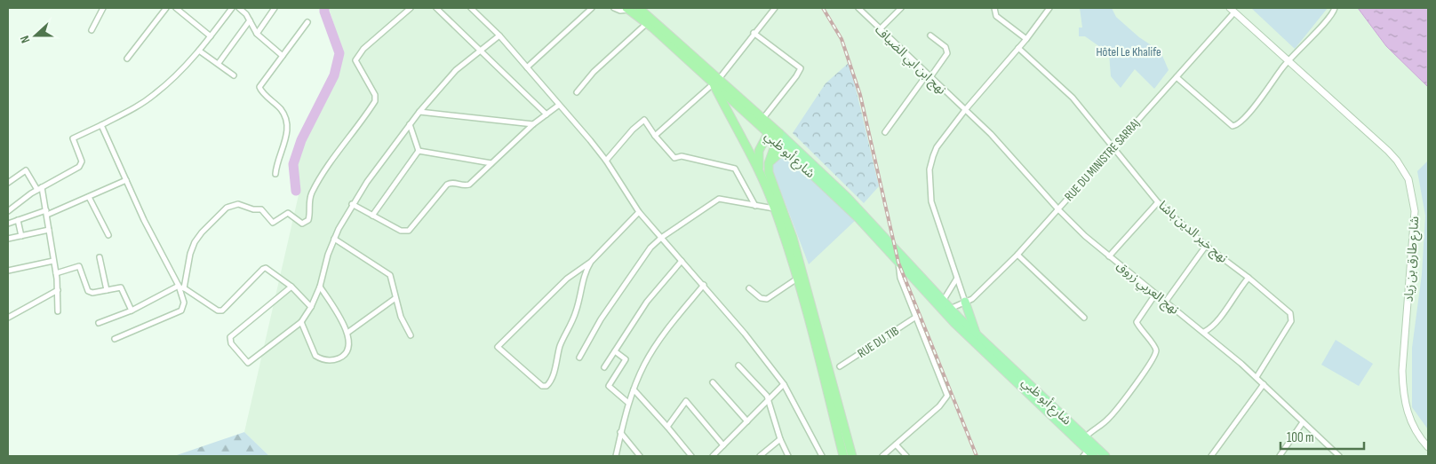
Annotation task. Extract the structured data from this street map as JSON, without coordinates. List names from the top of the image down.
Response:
{
  "streets": {
    "highway": ["شارع أبو ظبي"],
    "street": [
      "نهج ابن ابي الضياف",
      "RUE DU MINISTRE SARRAJ",
      "نهج خير الدين باشا",
      "شارع طارق بن زياد",
      "نهج العربي زروق",
      "RUE DU TIB"
    ]
  },
  "crossings": [
    ["نهج ابن ابي الضياف", "نهج العربي زروق"],
    ["شارع أبو ظبي", "RUE DU MINISTRE SARRAJ"],
    ["RUE DU MINISTRE SARRAJ", "نهج خير الدين باشا"],
    ["RUE DU MINISTRE SARRAJ", "شارع طارق بن زياد"],
    ["RUE DU MINISTRE SARRAJ", "نهج العربي زروق"],
    ["نهج خير الدين باشا", "نهج العربي زروق"]
  ],
  "parks": ["Hôtel Le Khalife"],
  "scale_bar": "100 m",
  "north": "left"
}
